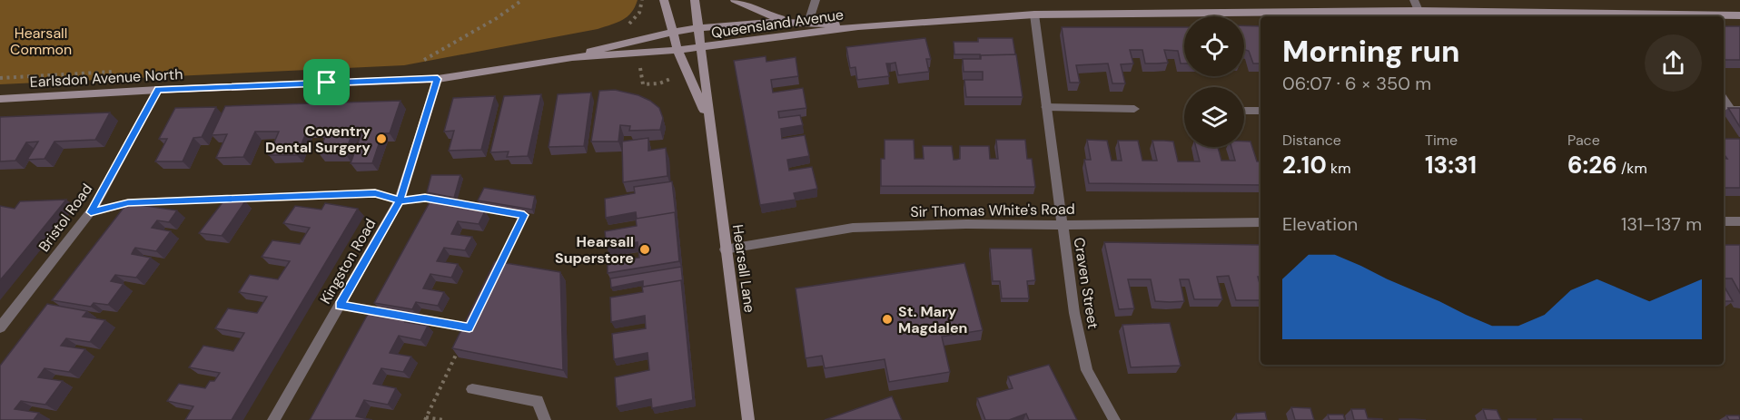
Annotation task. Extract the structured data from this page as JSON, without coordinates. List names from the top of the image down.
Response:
{
  "streets": {
    "main road": ["Queensland Avenue", "Earlsdon Avenue North", "Hearsall Lane"],
    "street": [
      "Sir Thomas White's Road",
      "Bristol Road",
      "Kingston Road",
      "Craven Street"
    ]
  },
  "crossings": [
    ["Queensland Avenue", "Earlsdon Avenue North"],
    ["Queensland Avenue", "Hearsall Lane"],
    ["Queensland Avenue", "Craven Street"],
    ["Earlsdon Avenue North", "Bristol Road"],
    ["Earlsdon Avenue North", "Kingston Road"],
    ["Earlsdon Avenue North", "Hearsall Lane"],
    ["Sir Thomas White's Road", "Hearsall Lane"],
    ["Sir Thomas White's Road", "Craven Street"]
  ],
  "parks": ["Hearsall Common"],
  "places": ["Coventry Dental Surgery", "Hearsall Superstore", "St. Mary Magdalen"],
  "page": {
    "heading": ["Morning run", "06:07 · 6 × 350 m"],
    "stats": [
      ["Distance", "2.10 km"],
      ["Time", "13:31"],
      ["Pace", "6:26 /km"]
    ],
    "chart": ["Elevation", "131–137 m"]
  }
}
